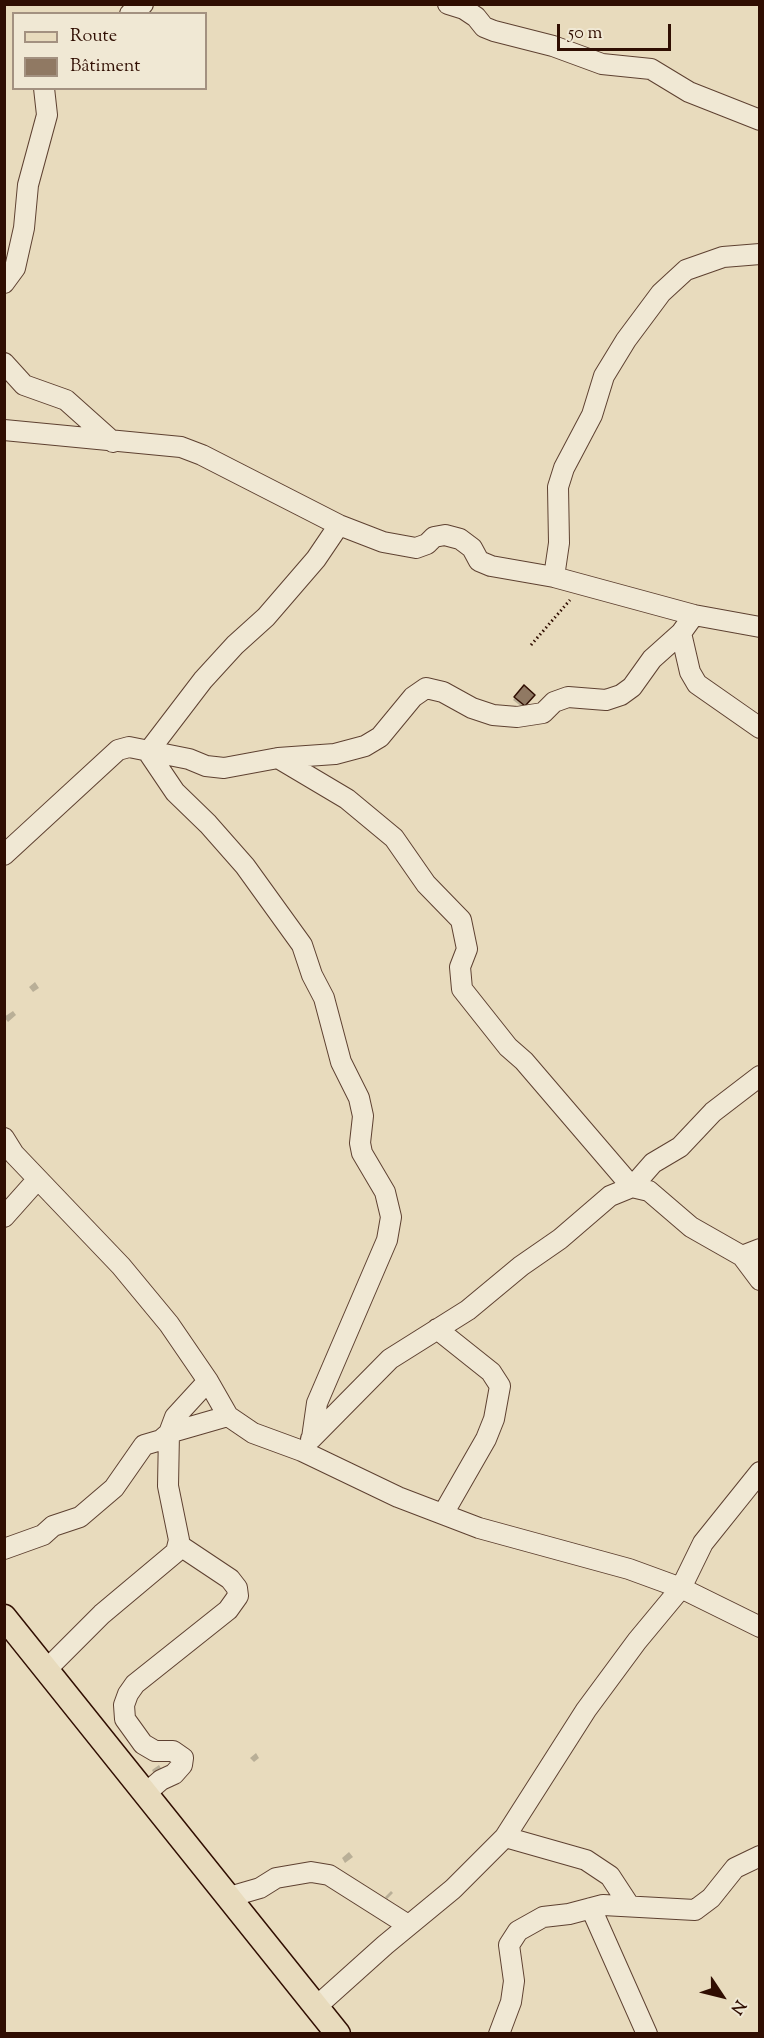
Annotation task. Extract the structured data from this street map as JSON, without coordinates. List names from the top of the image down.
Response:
{
  "legend": ["Route", "Bâtiment"],
  "scale_bar": "50 m",
  "north": "bottom right"
}
